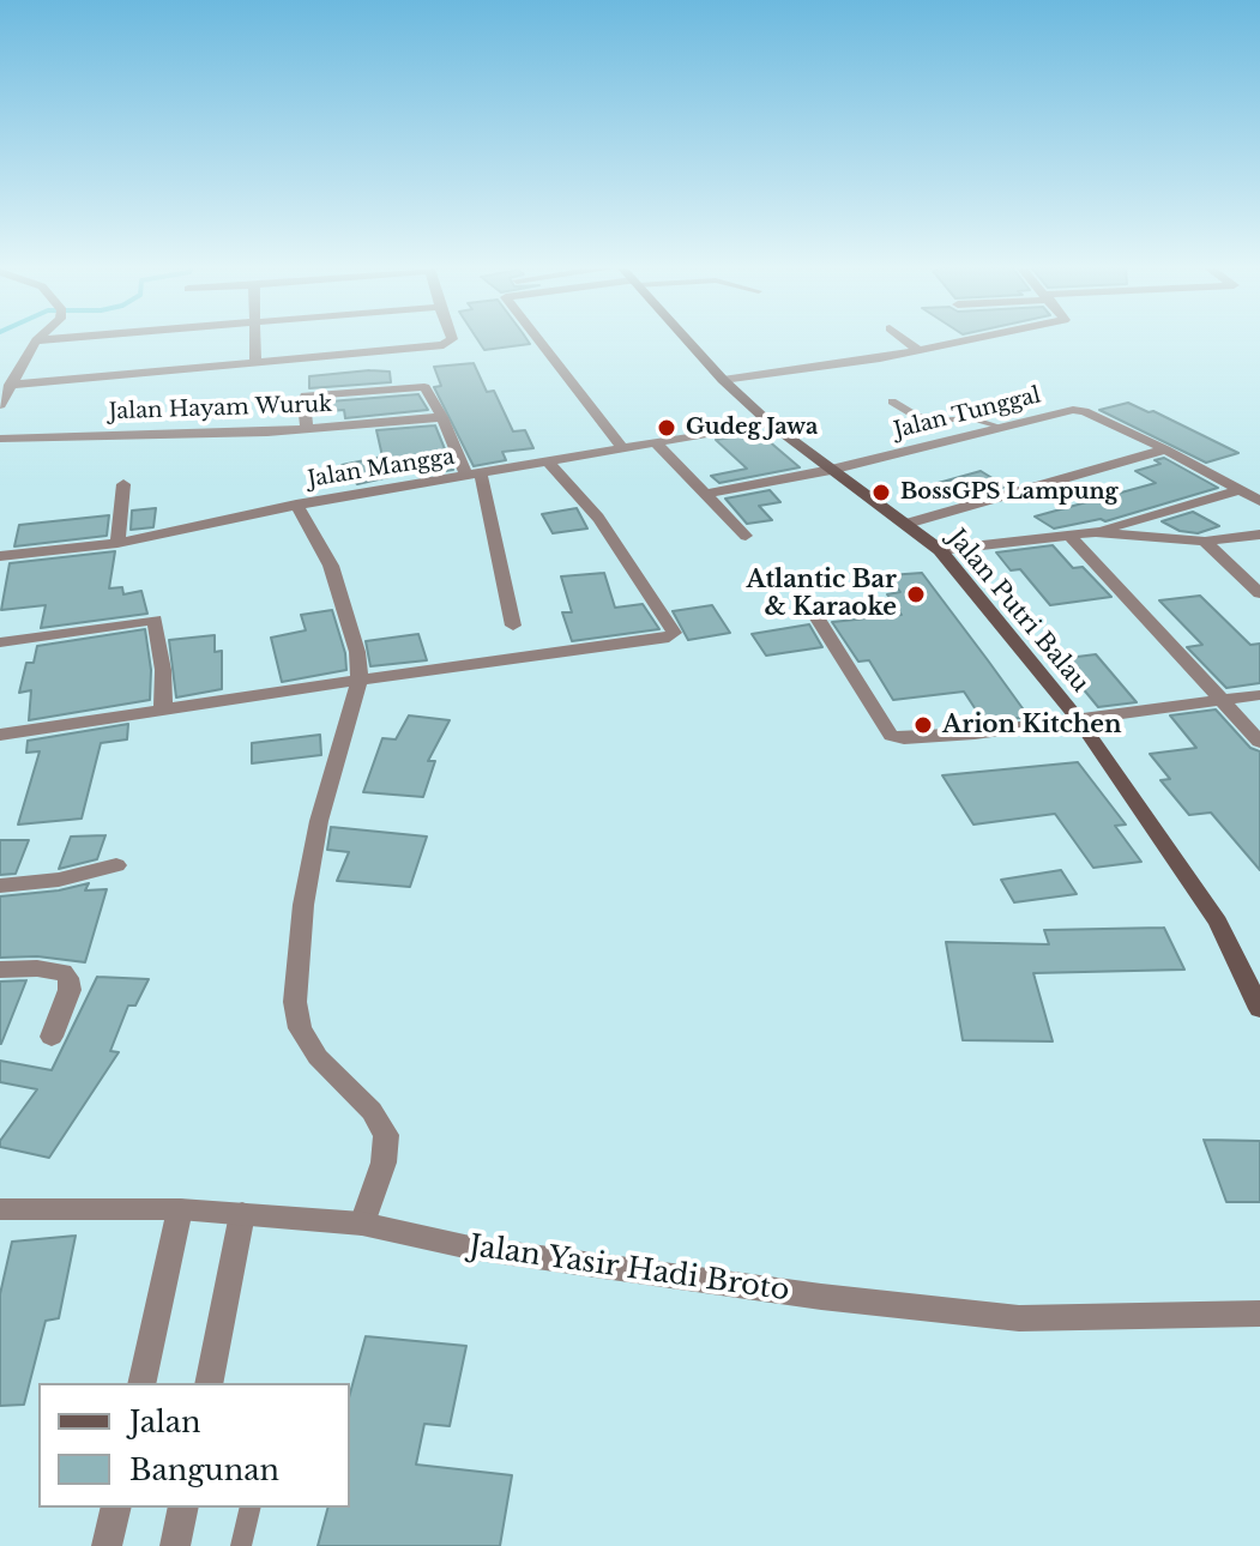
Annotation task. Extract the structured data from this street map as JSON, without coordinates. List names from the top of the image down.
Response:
{
  "streets": {
    "main road": ["Jalan Putri Balau"],
    "street": [
      "Jalan Hayam Wuruk",
      "Jalan Tunggal",
      "Jalan Mangga",
      "Jalan Yasir Hadi Broto"
    ]
  },
  "crossings": [
    ["Jalan Tunggal", "Jalan Putri Balau"],
    ["Jalan Mangga", "Jalan Putri Balau"]
  ],
  "places": [
    "Gudeg Jawa",
    "BossGPS Lampung",
    "Atlantic Bar & Karaoke",
    "Arion Kitchen"
  ],
  "legend": ["Jalan", "Bangunan"]
}
